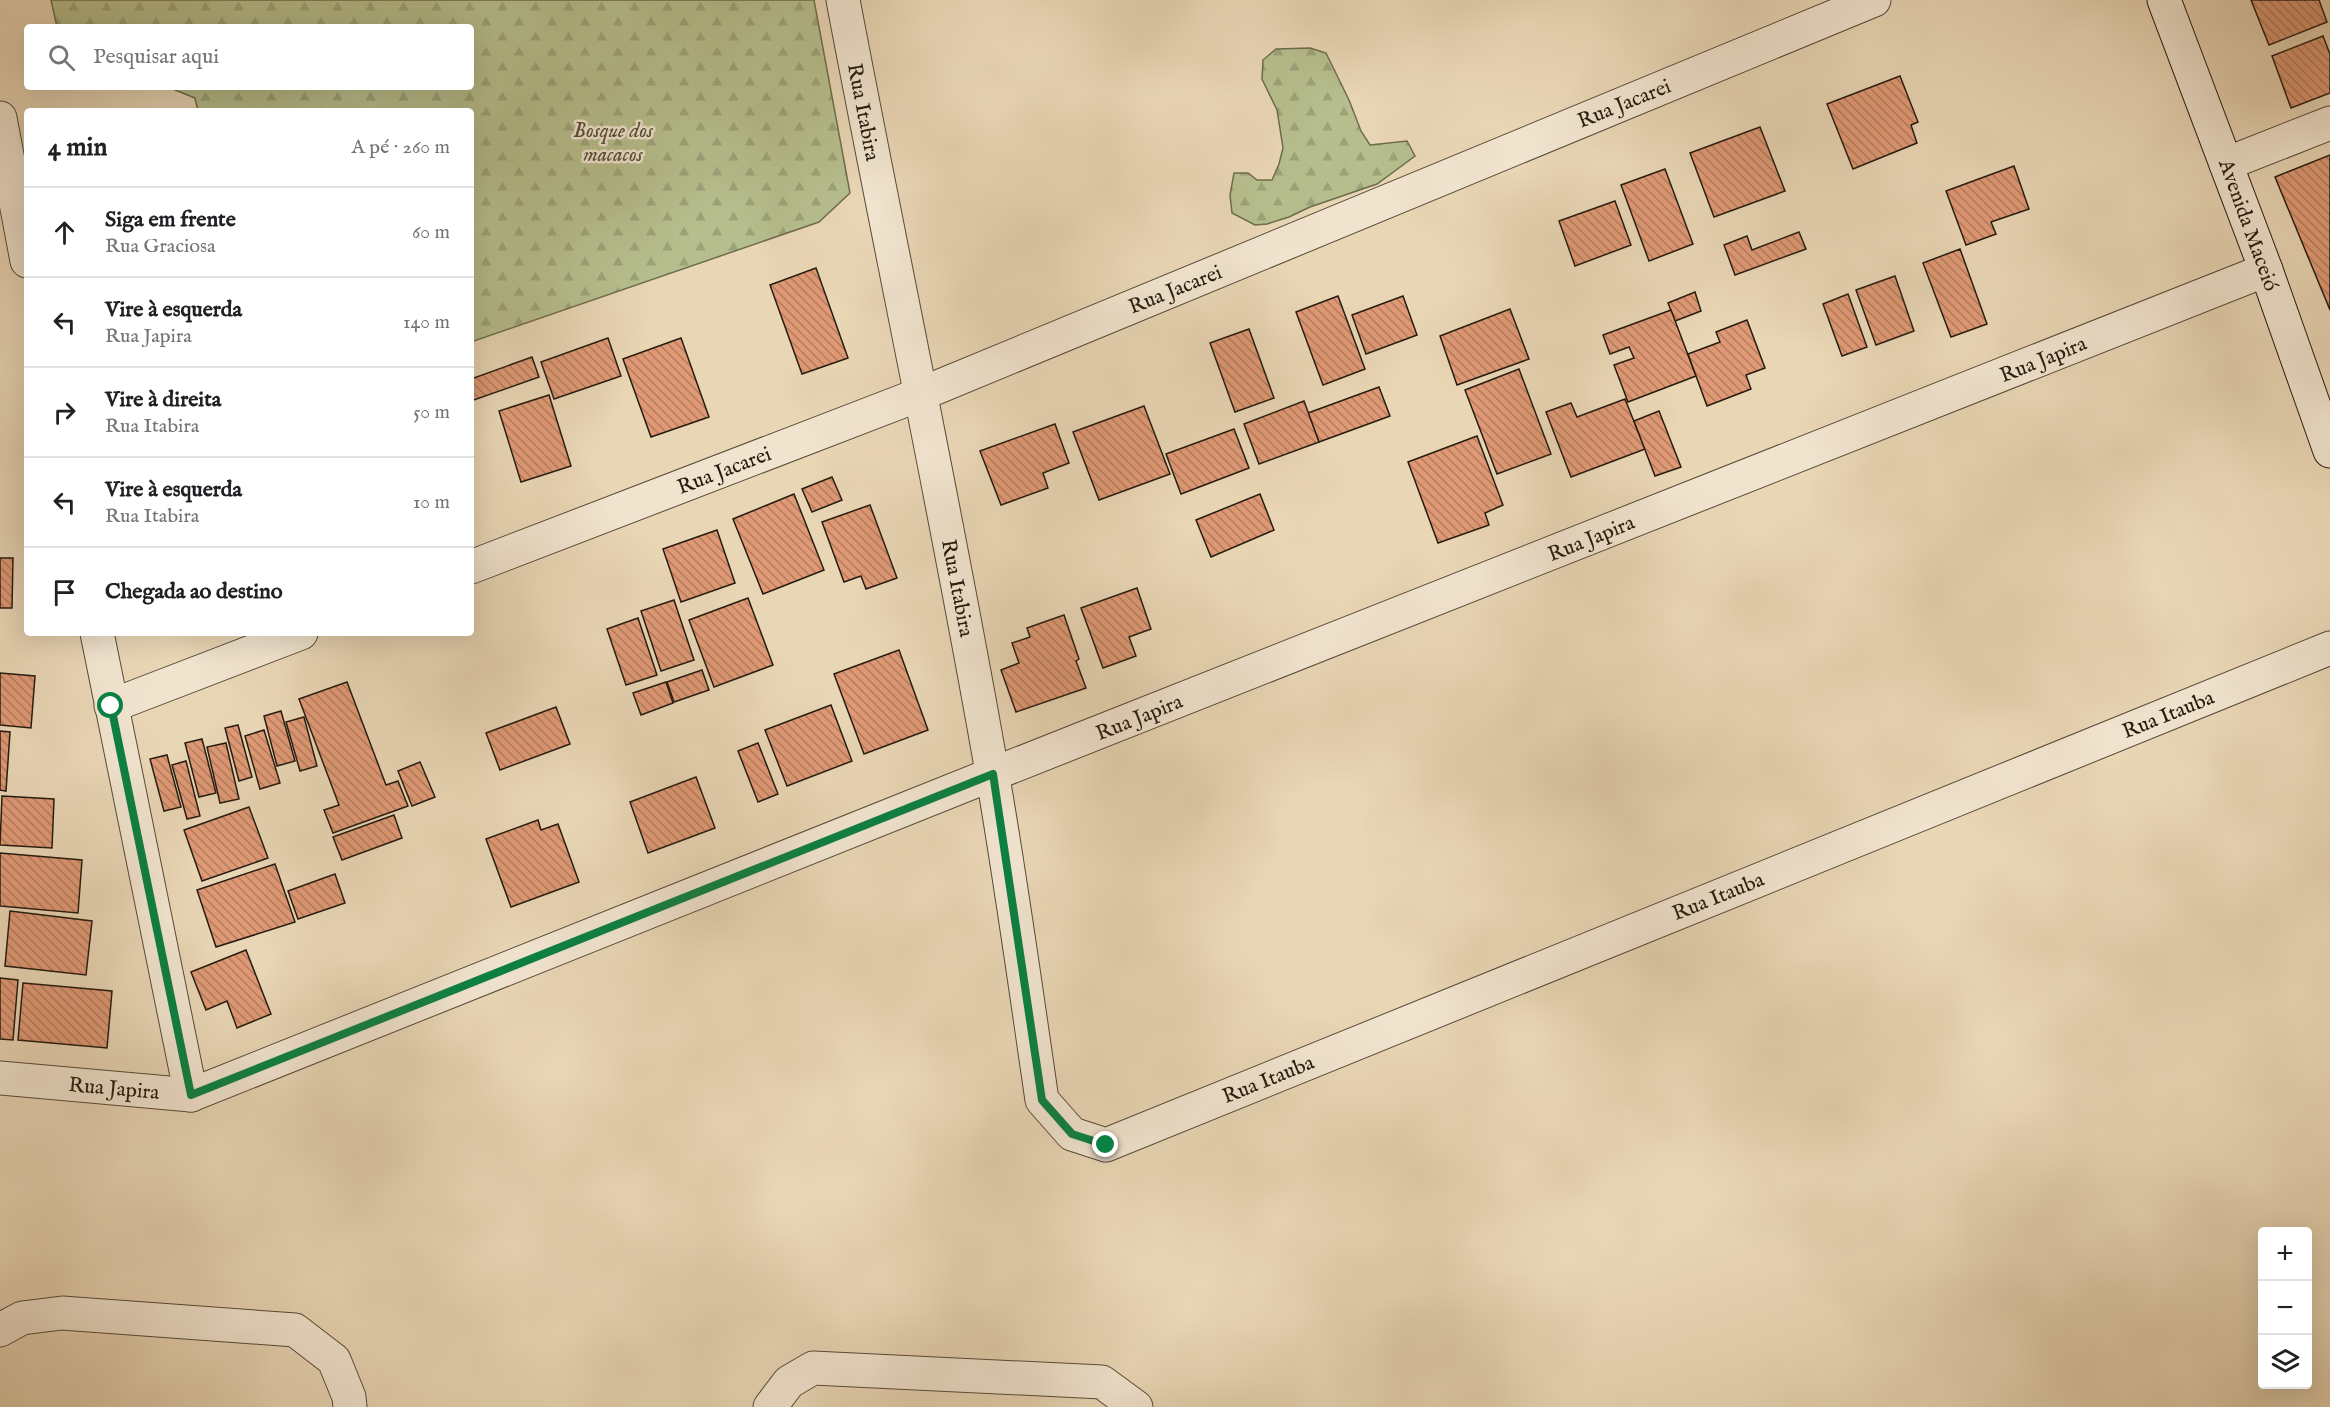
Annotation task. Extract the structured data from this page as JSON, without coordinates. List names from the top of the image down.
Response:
{
  "streets": {
    "street": [
      "Rua Jacarei",
      "Rua Itabira",
      "Avenida Maceió",
      "Rua Japira",
      "Rua Itauba"
    ]
  },
  "crossings": [
    ["Rua Jacarei", "Rua Itabira"],
    ["Rua Itabira", "Rua Japira"],
    ["Rua Itabira", "Rua Itauba"],
    ["Avenida Maceió", "Rua Japira"]
  ],
  "parks": ["Bosque dos macacos"],
  "page": {
    "search": "Pesquisar aqui",
    "heading": ["4 min", "A pé · 260 m"],
    "list": [
      ["Siga em frente", "Rua Graciosa", "60 m"],
      ["Vire à esquerda", "Rua Japira", "140 m"],
      ["Vire à direita", "Rua Itabira", "50 m"],
      ["Vire à esquerda", "Rua Itabira", "10 m"],
      "Chegada ao destino"
    ],
    "map_buttons": ["+", "−"]
  }
}
